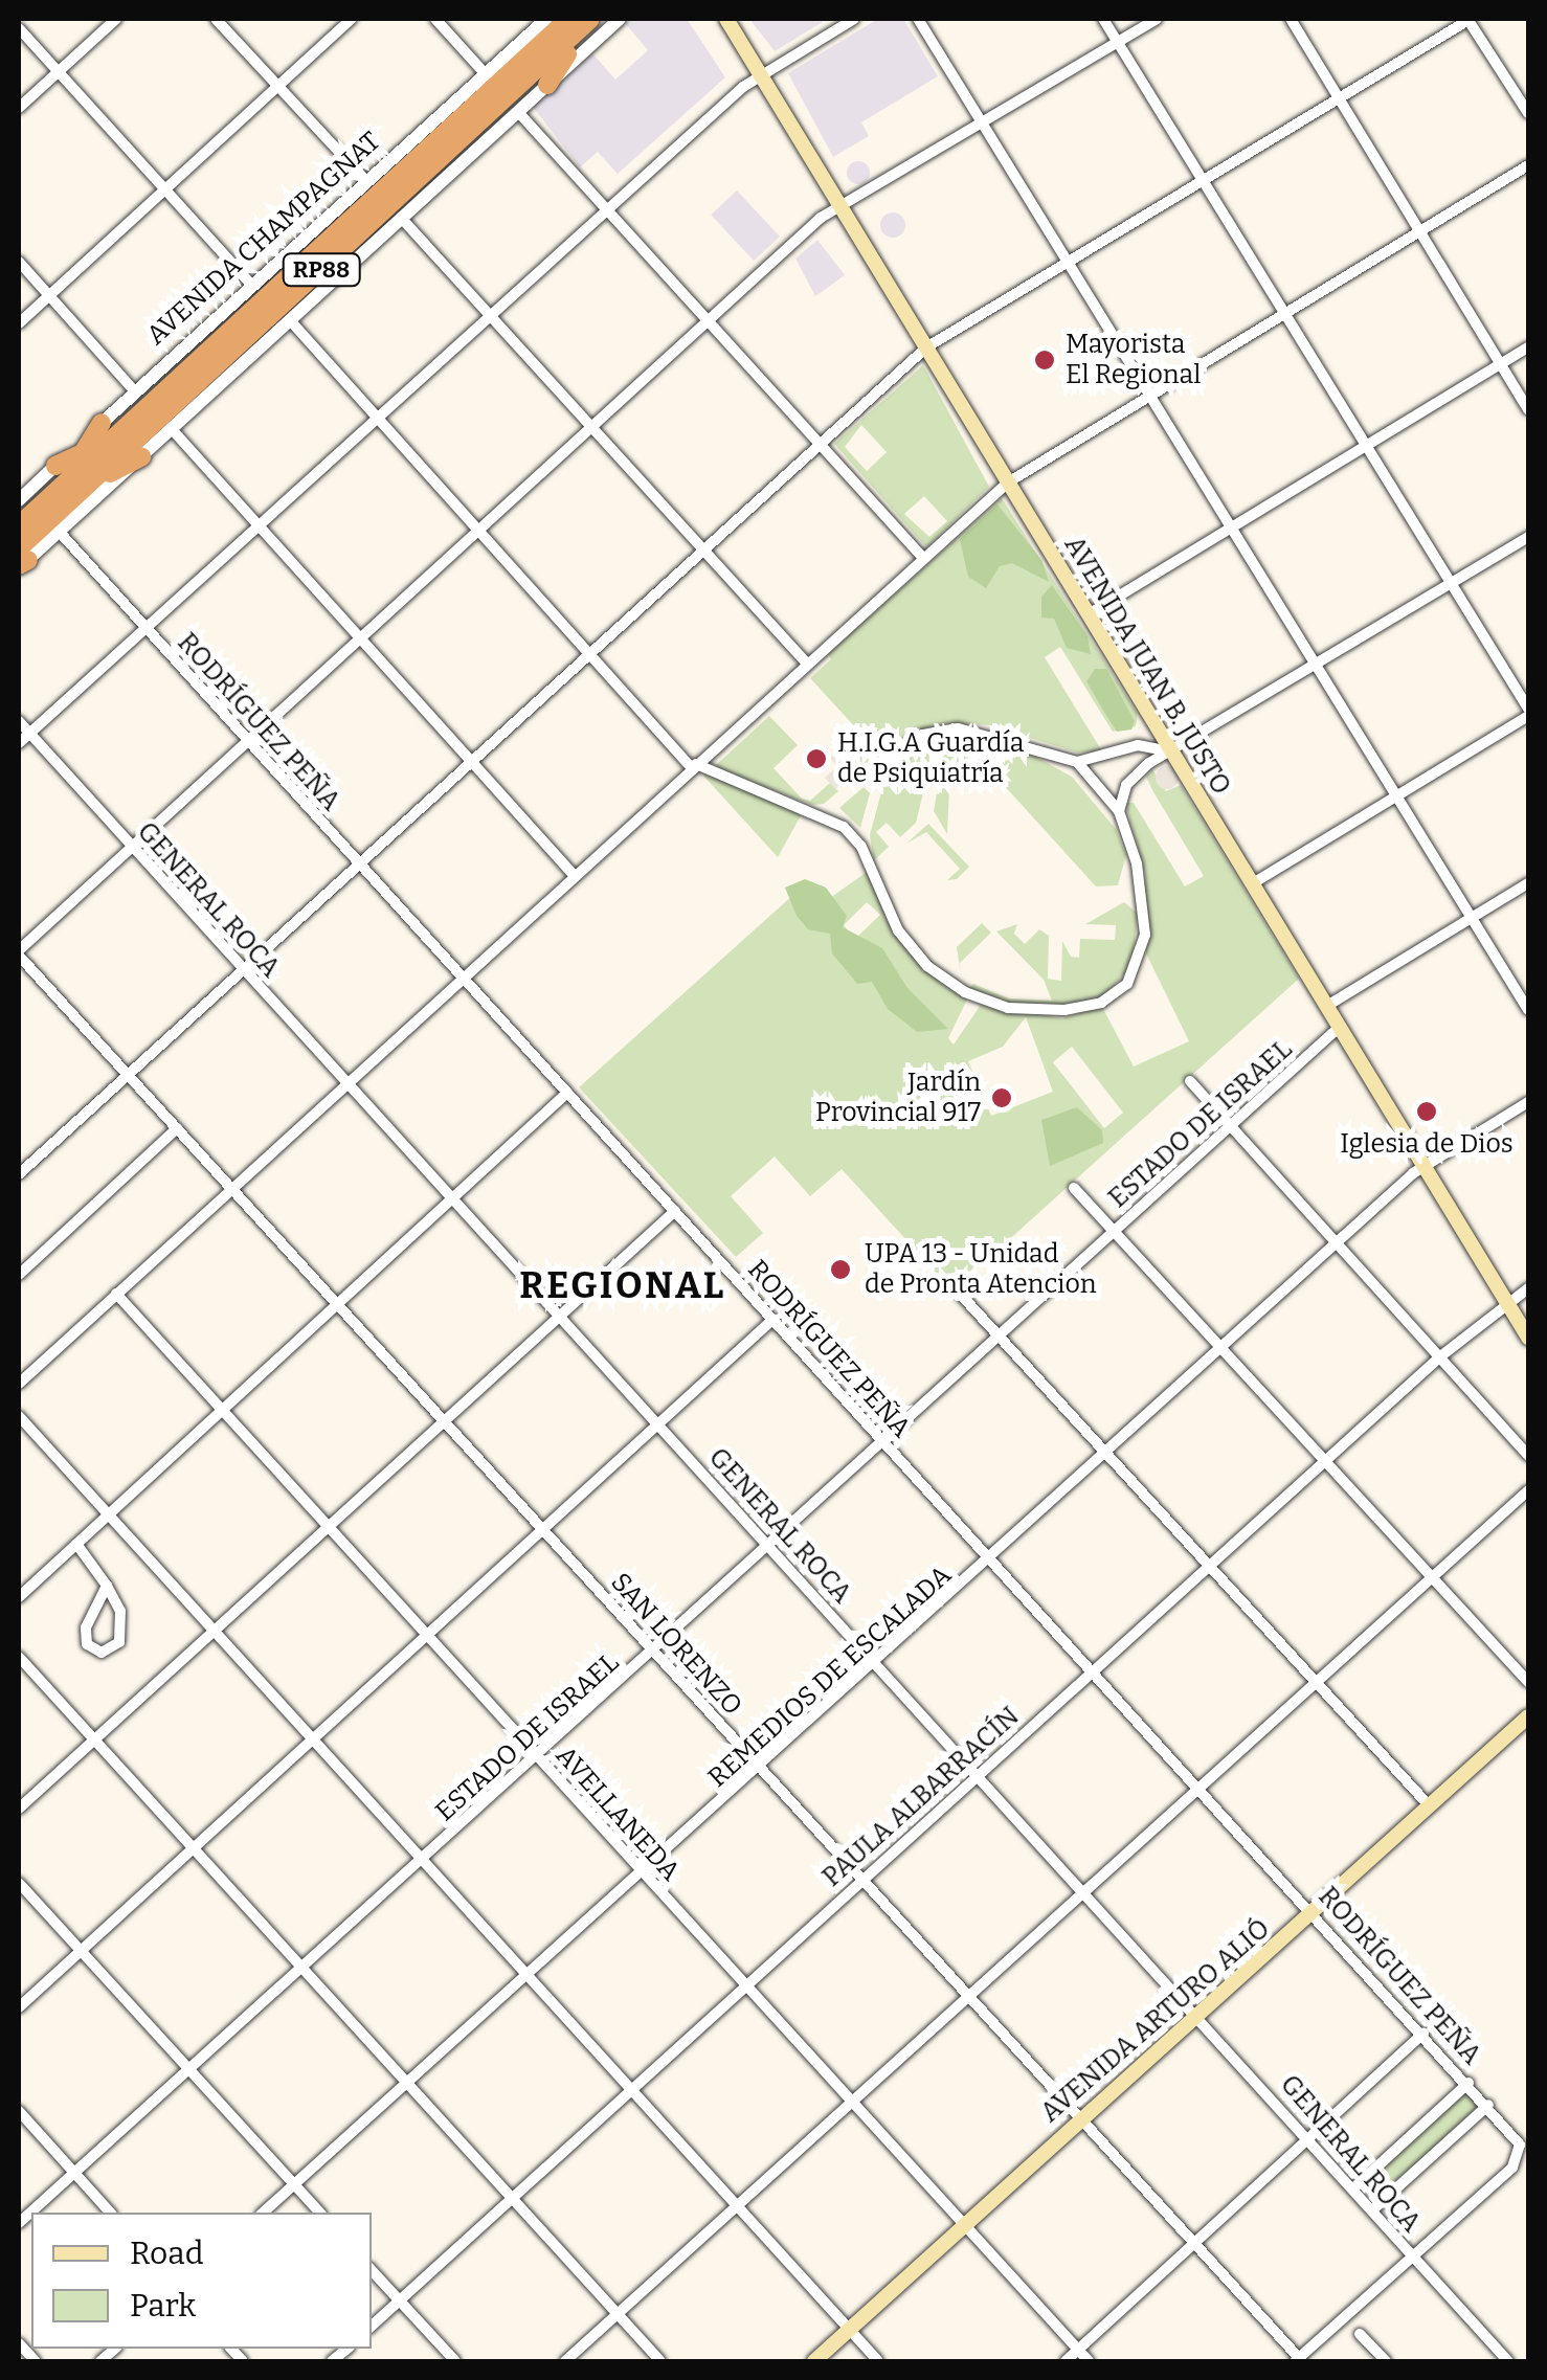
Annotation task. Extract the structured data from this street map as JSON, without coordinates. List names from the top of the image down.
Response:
{
  "streets": {
    "highway": ["AVENIDA CHAMPAGNAT", "RP88"],
    "main road": ["AVENIDA JUAN B. JUSTO", "AVENIDA ARTURO ALIÓ"],
    "street": [
      "RODRÍGUEZ PEÑA",
      "GENERAL ROCA",
      "ESTADO DE ISRAEL",
      "SAN LORENZO",
      "REMEDIOS DE ESCALADA",
      "PAULA ALBARRACÍN",
      "AVELLANEDA"
    ]
  },
  "crossings": [
    ["AVENIDA CHAMPAGNAT", "RODRÍGUEZ PEÑA"],
    ["AVENIDA JUAN B. JUSTO", "ESTADO DE ISRAEL"],
    ["AVENIDA JUAN B. JUSTO", "REMEDIOS DE ESCALADA"],
    ["AVENIDA JUAN B. JUSTO", "PAULA ALBARRACÍN"],
    ["RODRÍGUEZ PEÑA", "GENERAL ROCA"],
    ["RODRÍGUEZ PEÑA", "ESTADO DE ISRAEL"],
    ["RODRÍGUEZ PEÑA", "REMEDIOS DE ESCALADA"],
    ["RODRÍGUEZ PEÑA", "PAULA ALBARRACÍN"],
    ["RODRÍGUEZ PEÑA", "AVENIDA ARTURO ALIÓ"],
    ["GENERAL ROCA", "ESTADO DE ISRAEL"],
    ["GENERAL ROCA", "REMEDIOS DE ESCALADA"],
    ["GENERAL ROCA", "PAULA ALBARRACÍN"],
    ["GENERAL ROCA", "AVENIDA ARTURO ALIÓ"],
    ["ESTADO DE ISRAEL", "SAN LORENZO"],
    ["ESTADO DE ISRAEL", "AVELLANEDA"],
    ["SAN LORENZO", "REMEDIOS DE ESCALADA"],
    ["SAN LORENZO", "PAULA ALBARRACÍN"],
    ["SAN LORENZO", "AVENIDA ARTURO ALIÓ"],
    ["REMEDIOS DE ESCALADA", "AVELLANEDA"],
    ["PAULA ALBARRACÍN", "AVELLANEDA"],
    ["AVELLANEDA", "AVENIDA ARTURO ALIÓ"]
  ],
  "districts": ["REGIONAL"],
  "places": [
    "Mayorista El Regional",
    "H.I.G.A Guardía de Psiquiatría",
    "Jardín Provincial 917",
    "Iglesia de Dios",
    "UPA 13 - Unidad de Pronta Atencion"
  ],
  "legend": ["Road", "Park"]
}
